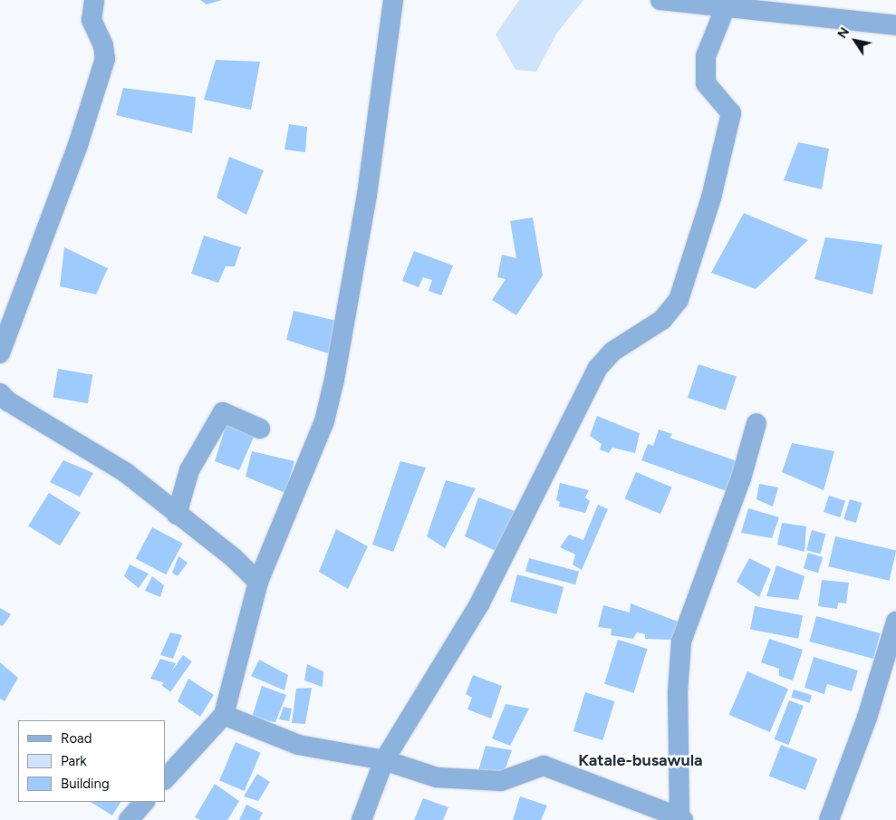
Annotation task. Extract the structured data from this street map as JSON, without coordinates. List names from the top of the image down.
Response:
{
  "districts": ["Katale-busawula"],
  "legend": ["Road", "Park", "Building"],
  "north": "top left"
}
